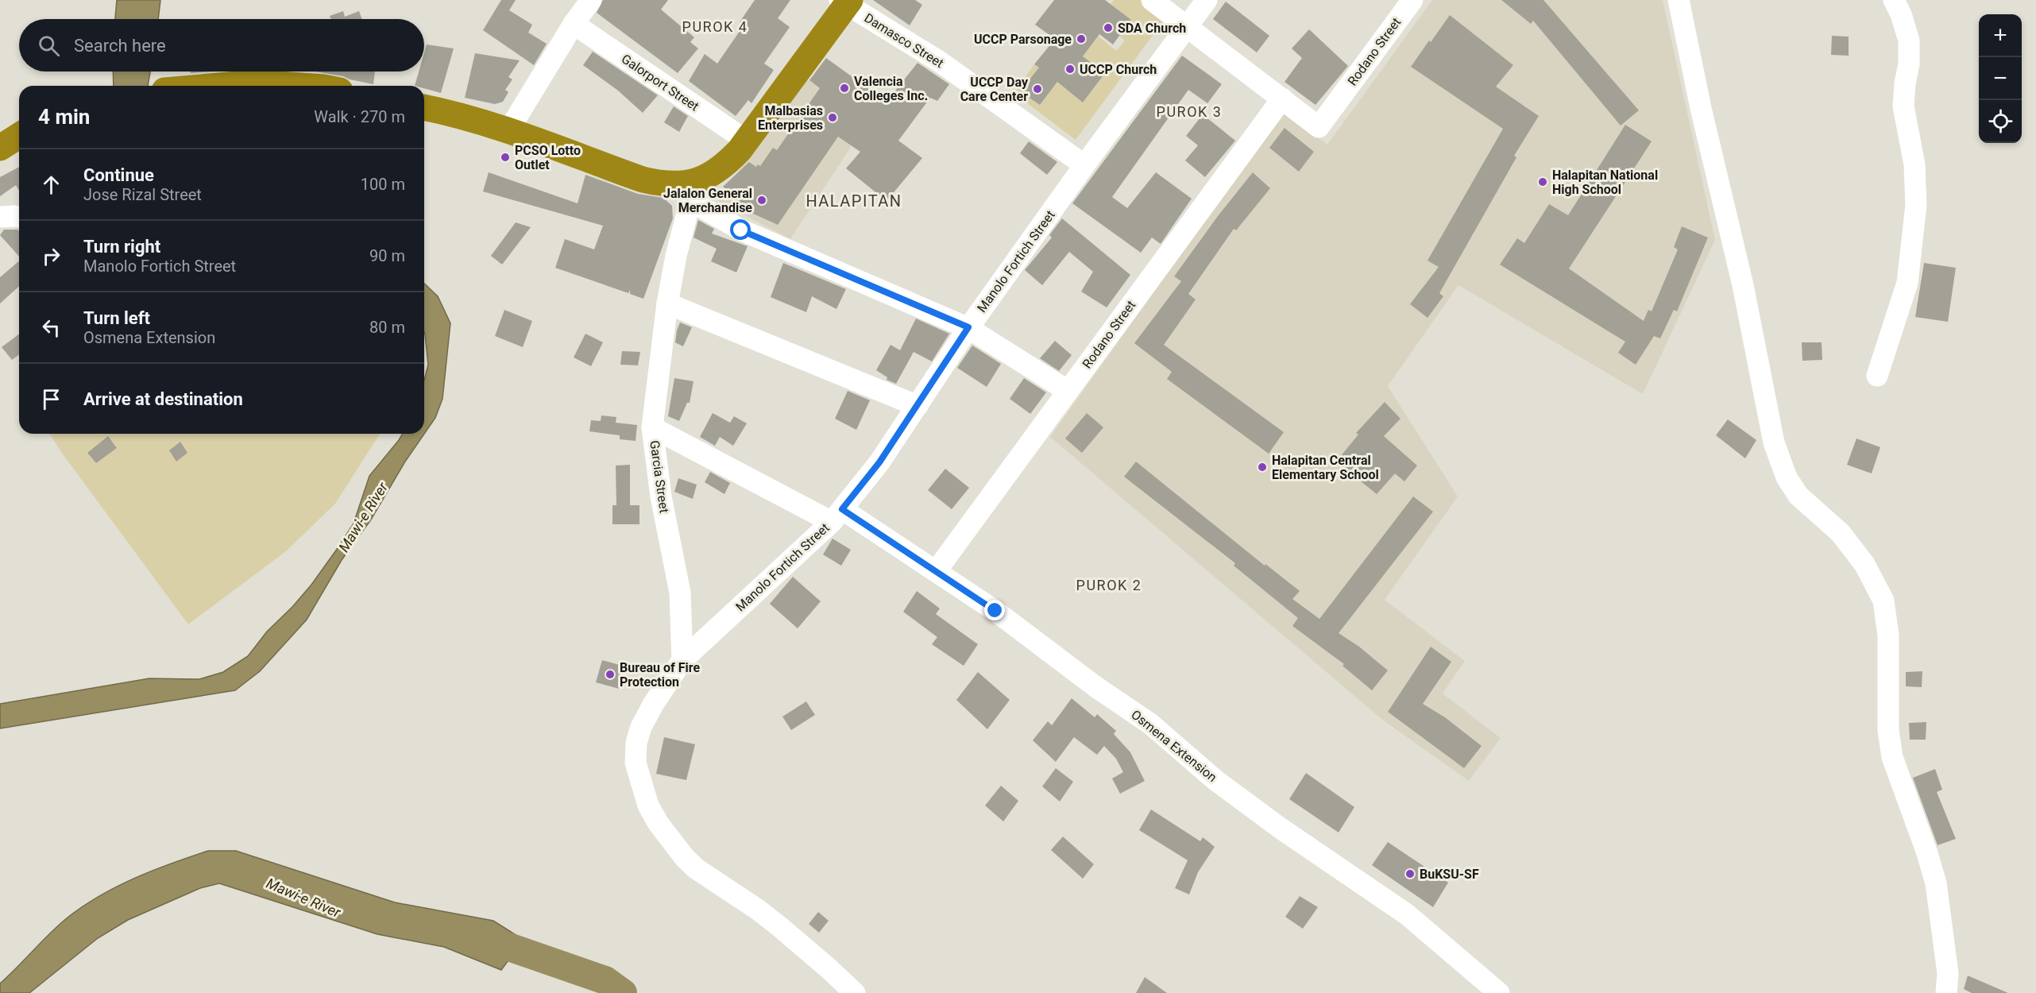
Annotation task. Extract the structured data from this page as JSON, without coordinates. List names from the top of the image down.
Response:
{
  "streets": {
    "street": [
      "Damasco Street",
      "Rodano Street",
      "Galorport Street",
      "Manolo Fortich Street",
      "Garcia Street",
      "Osmena Extension"
    ]
  },
  "crossings": [
    ["Damasco Street", "Manolo Fortich Street"],
    ["Rodano Street", "Osmena Extension"],
    ["Manolo Fortich Street", "Garcia Street"],
    ["Manolo Fortich Street", "Osmena Extension"],
    ["Garcia Street", "Osmena Extension"]
  ],
  "districts": [
    "PUROK 4",
    "PUROK 3",
    "HALAPITAN",
    "PUROK 2"
  ],
  "water": ["Mawi-e River"],
  "places": [
    "SDA Church",
    "UCCP Parsonage",
    "UCCP Church",
    "Valencia Colleges Inc.",
    "UCCP Day Care Center",
    "Malbasias Enterprises",
    "PCSO Lotto Outlet",
    "Halapitan National High School",
    "Jalalon General Merchandise",
    "Halapitan Central Elementary School",
    "Bureau of Fire Protection",
    "BuKSU-SF"
  ],
  "page": {
    "map_buttons": ["+", "−"],
    "search": "Search here",
    "heading": ["4 min", "Walk · 270 m"],
    "list": [
      ["Continue", "Jose Rizal Street", "100 m"],
      ["Turn right", "Manolo Fortich Street", "90 m"],
      ["Turn left", "Osmena Extension", "80 m"],
      "Arrive at destination"
    ]
  }
}
